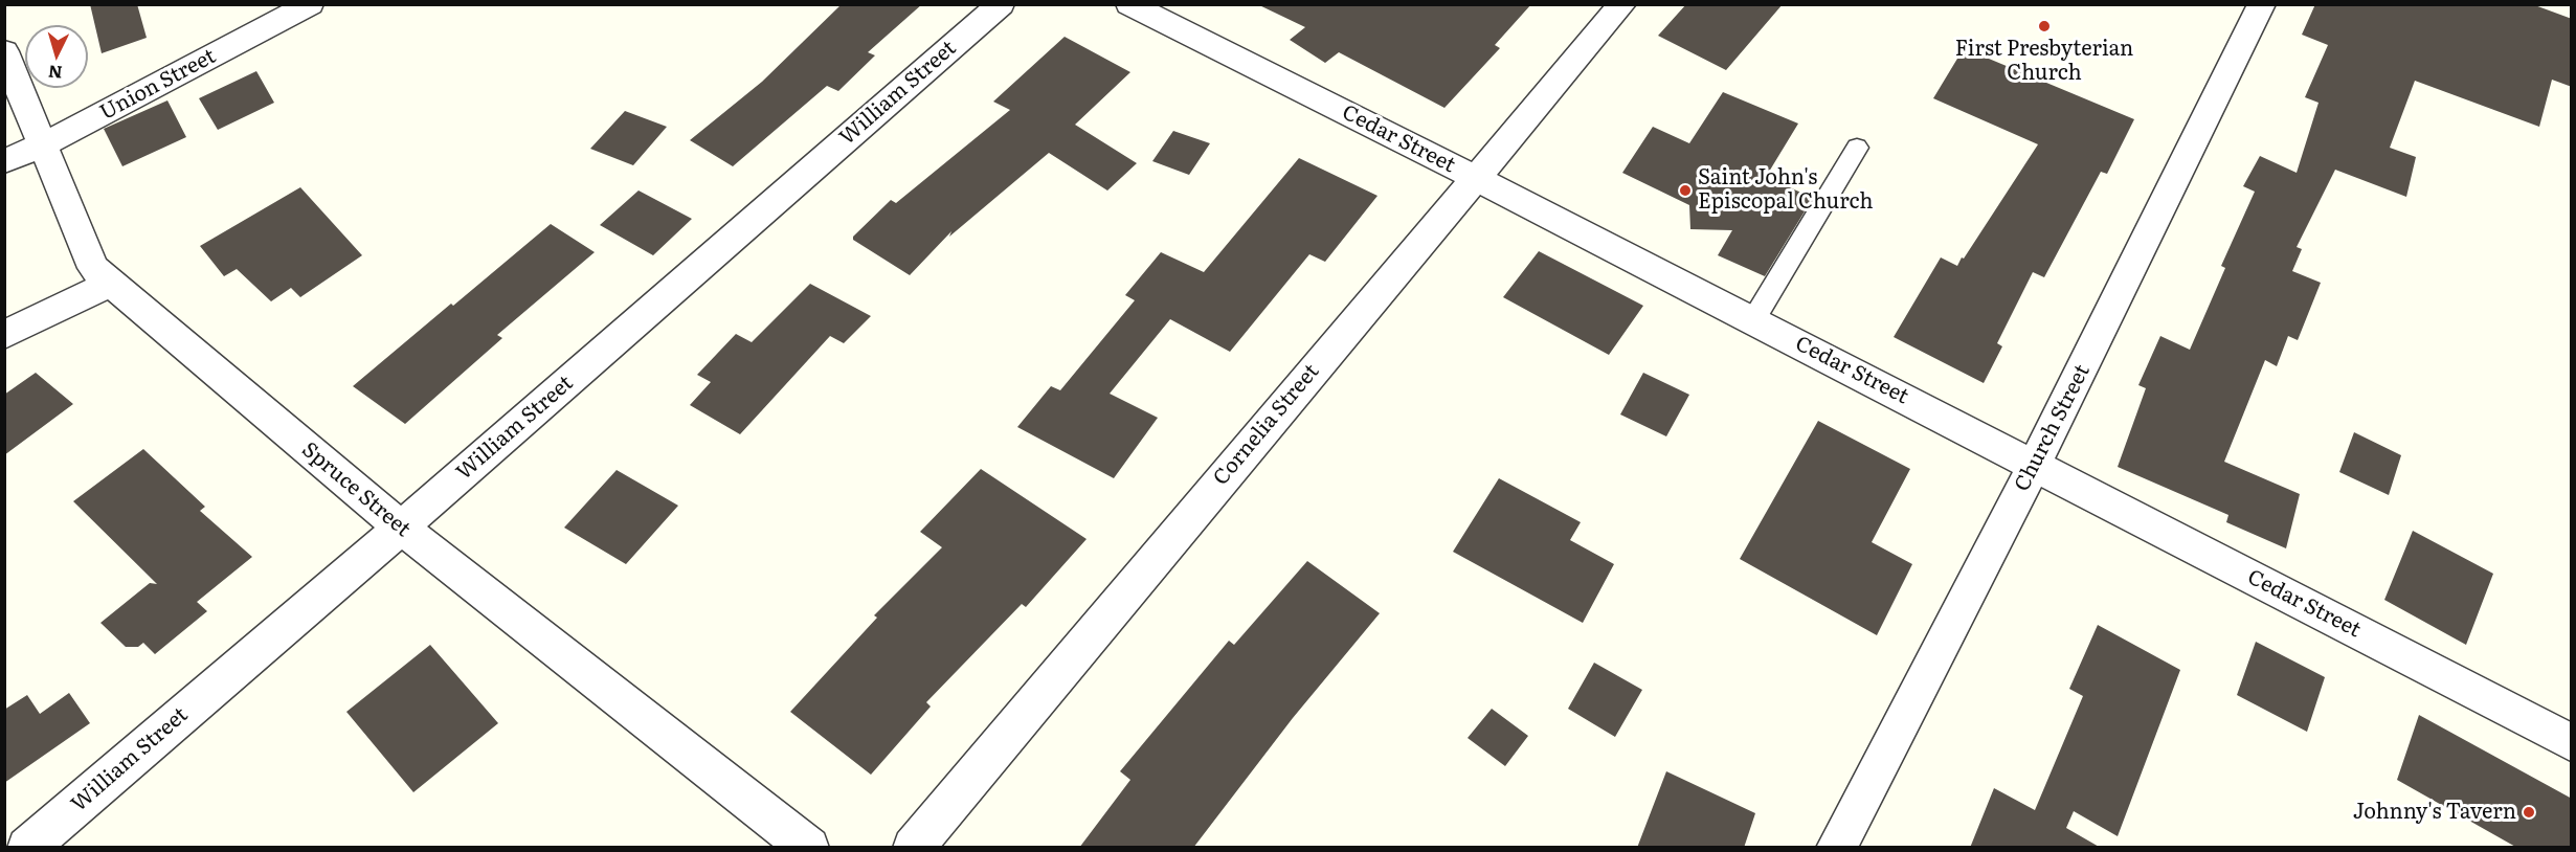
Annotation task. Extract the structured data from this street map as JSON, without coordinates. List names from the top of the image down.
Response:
{
  "streets": {
    "street": [
      "Union Street",
      "William Street",
      "Cedar Street",
      "Cornelia Street",
      "Church Street",
      "Spruce Street"
    ]
  },
  "crossings": [
    ["Union Street", "Spruce Street"],
    ["William Street", "Spruce Street"],
    ["Cedar Street", "Cornelia Street"],
    ["Cedar Street", "Church Street"]
  ],
  "places": ["First Presbyterian Church", "Saint John's Episcopal Church", "Johnny's Tavern"],
  "north": "bottom"
}
